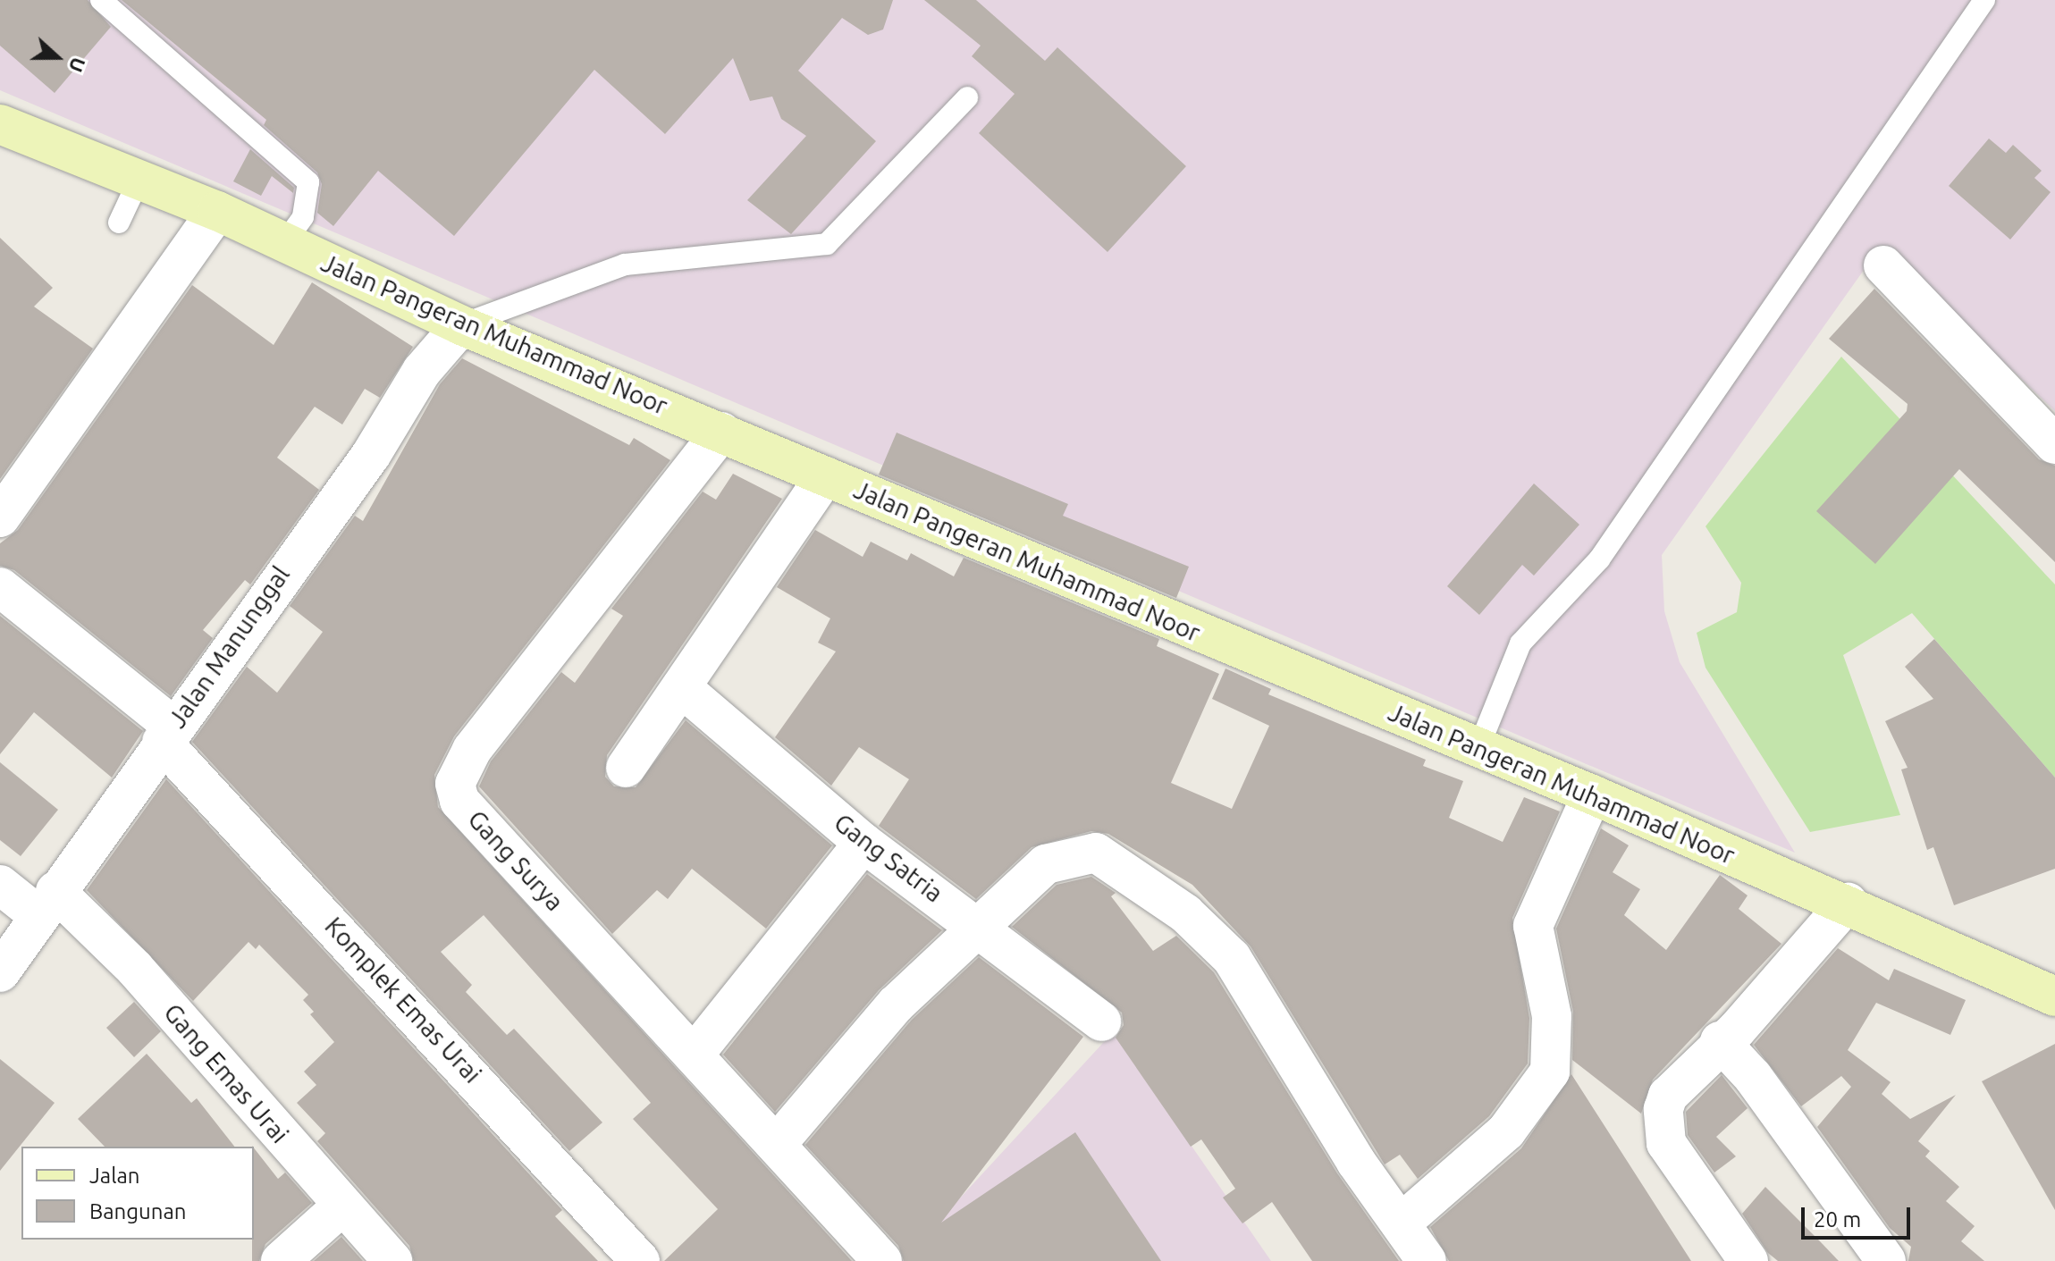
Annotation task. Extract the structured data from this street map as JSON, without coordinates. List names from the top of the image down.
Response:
{
  "streets": {
    "main road": ["Jalan Pangeran Muhammad Noor"],
    "street": [
      "Jalan Manunggal",
      "Gang Satria",
      "Gang Surya",
      "Komplek Emas Urai",
      "Gang Emas Urai"
    ]
  },
  "crossings": [
    ["Jalan Pangeran Muhammad Noor", "Jalan Manunggal"],
    ["Jalan Pangeran Muhammad Noor", "Gang Surya"],
    ["Jalan Manunggal", "Komplek Emas Urai"],
    ["Jalan Manunggal", "Gang Emas Urai"]
  ],
  "legend": ["Jalan", "Bangunan"],
  "scale_bar": "20 m",
  "north": "right"
}
